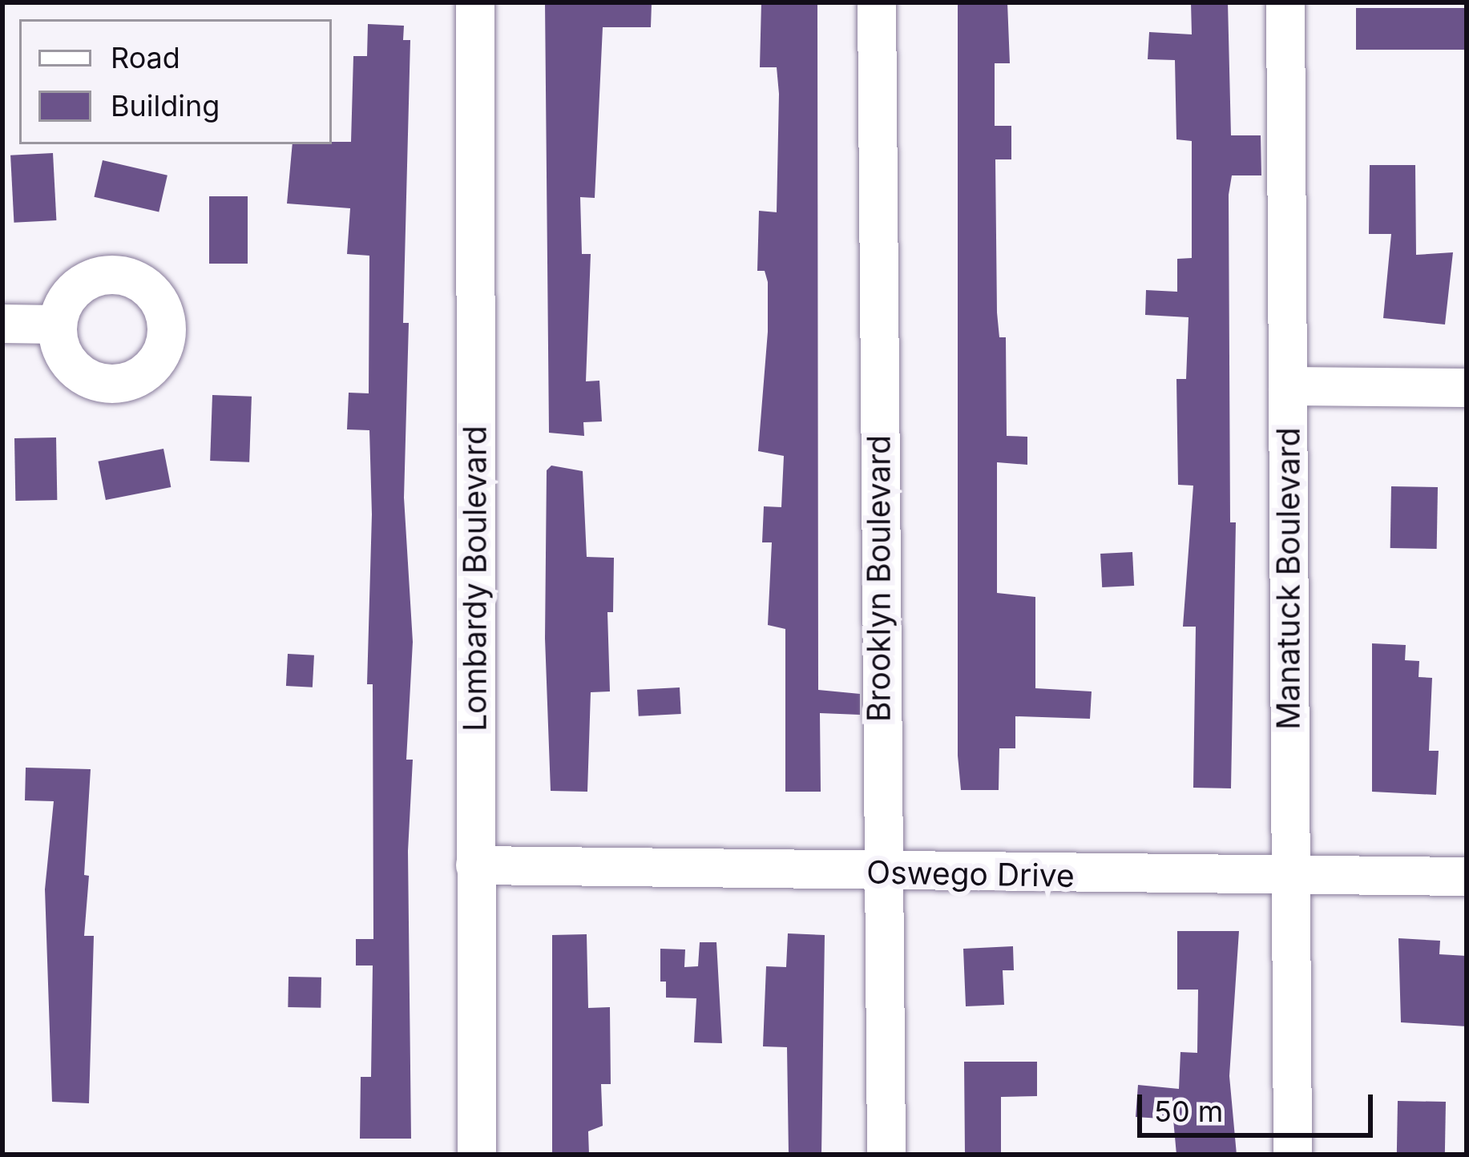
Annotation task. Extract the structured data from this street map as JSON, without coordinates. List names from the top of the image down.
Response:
{
  "streets": {
    "street": [
      "Lombardy Boulevard",
      "Brooklyn Boulevard",
      "Manatuck Boulevard",
      "Oswego Drive"
    ]
  },
  "crossings": [
    ["Lombardy Boulevard", "Oswego Drive"],
    ["Brooklyn Boulevard", "Oswego Drive"],
    ["Manatuck Boulevard", "Oswego Drive"]
  ],
  "legend": ["Road", "Building"],
  "scale_bar": "50 m"
}
